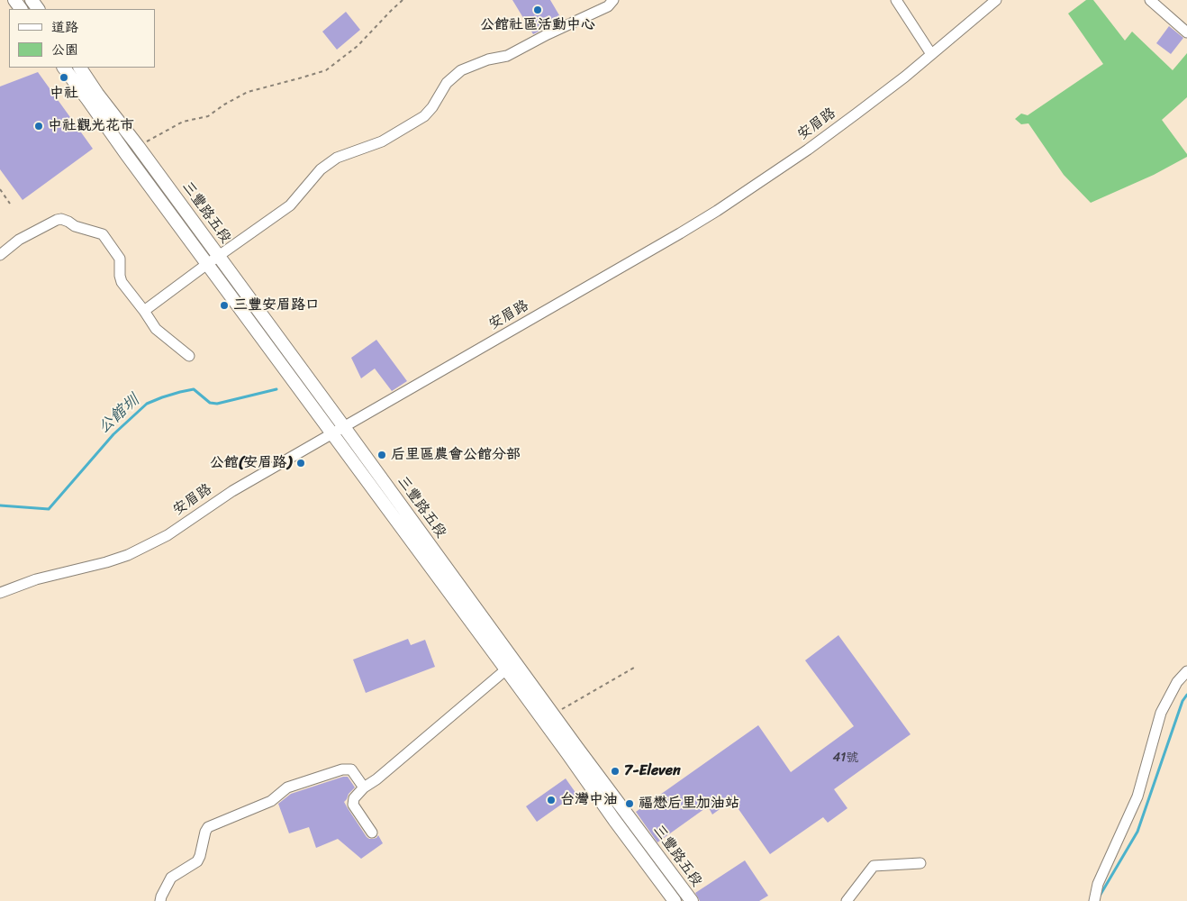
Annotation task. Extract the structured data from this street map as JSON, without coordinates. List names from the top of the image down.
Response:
{
  "streets": {
    "main road": ["三豐路五段"],
    "street": ["安眉路"]
  },
  "crossings": [
    ["安眉路", "三豐路五段"]
  ],
  "water": ["公館圳"],
  "places": [
    "公館社區活動中心",
    "中社",
    "中社觀光花市",
    "三豐安眉路口",
    "后里區農會公館分部",
    "公館(安眉路)",
    "7-Eleven",
    "台灣中油",
    "福懋后里加油站"
  ],
  "house_numbers": ["41號"],
  "legend": ["道路", "公園"]
}
